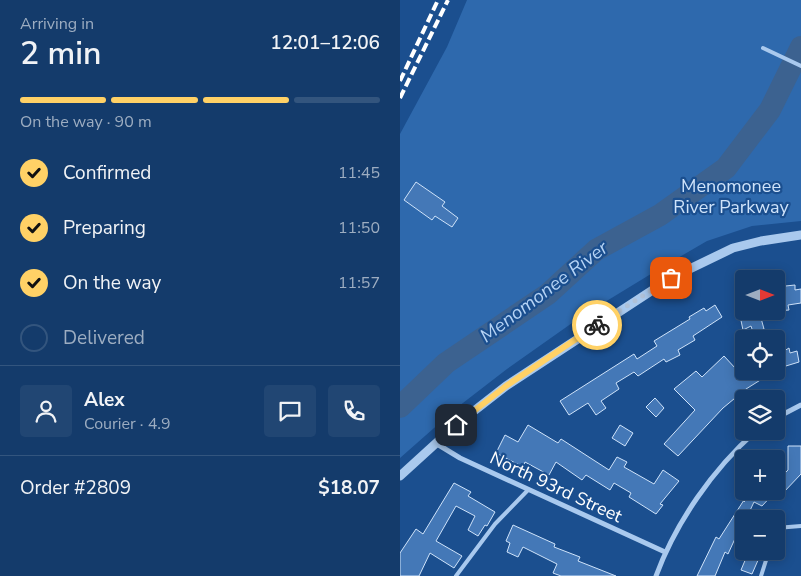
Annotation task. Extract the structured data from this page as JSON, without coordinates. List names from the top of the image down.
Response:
{
  "streets": {
    "street": ["North 93rd Street"]
  },
  "water": ["Menomonee River"],
  "parks": ["Menomonee River Parkway"],
  "north": "right",
  "page": {
    "heading": ["2 min", "Arriving in", "12:01–12:06"],
    "panel": [
      "Alex",
      "Courier · 4.9",
      "Order #2809",
      "$18.07"
    ],
    "bar": "On the way · 90 m",
    "list": [
      ["Confirmed", "11:45"],
      ["Preparing", "11:50"],
      ["On the way", "11:57"],
      "Delivered"
    ],
    "map_buttons": ["+", "−"]
  }
}
